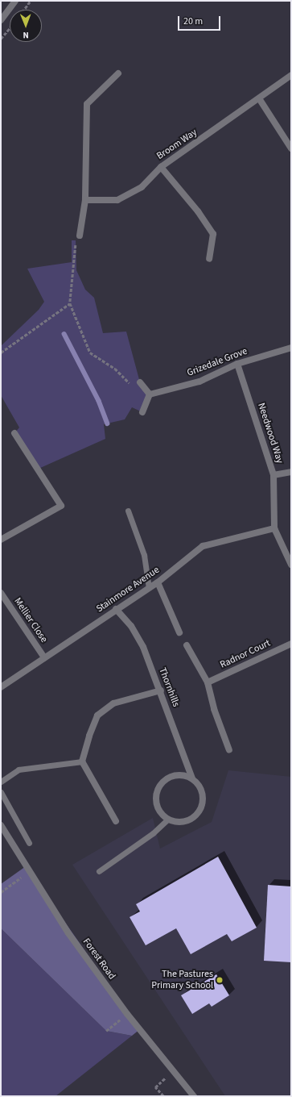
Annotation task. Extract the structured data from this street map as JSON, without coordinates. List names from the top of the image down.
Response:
{
  "streets": {
    "street": [
      "Broom Way",
      "Grizedale Grove",
      "Needwood Way",
      "Stainmore Avenue",
      "Mellier Close",
      "Radnor Court",
      "Thornhills",
      "Forest Road"
    ]
  },
  "crossings": [
    ["Grizedale Grove", "Needwood Way"],
    ["Needwood Way", "Stainmore Avenue"],
    ["Stainmore Avenue", "Mellier Close"],
    ["Stainmore Avenue", "Thornhills"]
  ],
  "places": ["The Pastures Primary School"],
  "scale_bar": "20 m",
  "north": "bottom"
}
